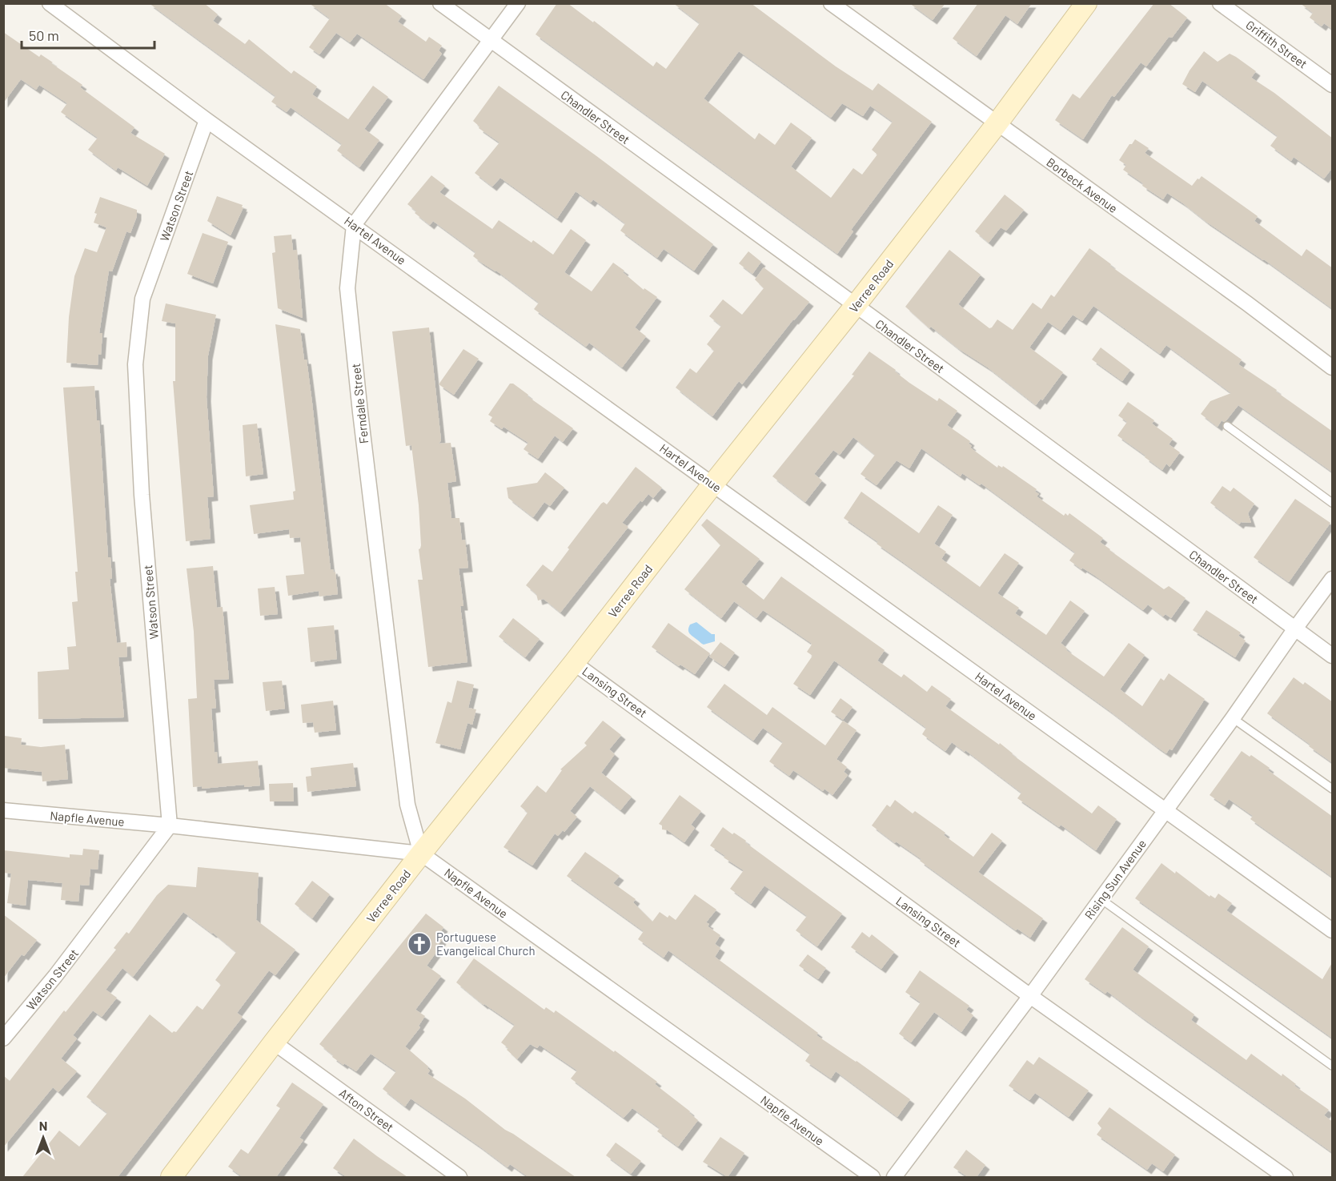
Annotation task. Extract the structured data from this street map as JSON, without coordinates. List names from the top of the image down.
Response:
{
  "streets": {
    "main road": ["Verree Road"],
    "street": [
      "Griffith Street",
      "Chandler Street",
      "Borbeck Avenue",
      "Watson Street",
      "Hartel Avenue",
      "Ferndale Street",
      "Lansing Street",
      "Napfle Avenue",
      "Rising Sun Avenue",
      "Afton Street"
    ]
  },
  "crossings": [
    ["Chandler Street", "Verree Road"],
    ["Chandler Street", "Rising Sun Avenue"],
    ["Borbeck Avenue", "Verree Road"],
    ["Watson Street", "Hartel Avenue"],
    ["Watson Street", "Napfle Avenue"],
    ["Hartel Avenue", "Verree Road"],
    ["Hartel Avenue", "Ferndale Street"],
    ["Hartel Avenue", "Rising Sun Avenue"],
    ["Verree Road", "Ferndale Street"],
    ["Verree Road", "Lansing Street"],
    ["Verree Road", "Napfle Avenue"],
    ["Verree Road", "Afton Street"],
    ["Ferndale Street", "Napfle Avenue"],
    ["Lansing Street", "Rising Sun Avenue"]
  ],
  "places": {
    "church": ["Portuguese Evangelical Church"]
  },
  "scale_bar": "50 m",
  "north": "top"
}
